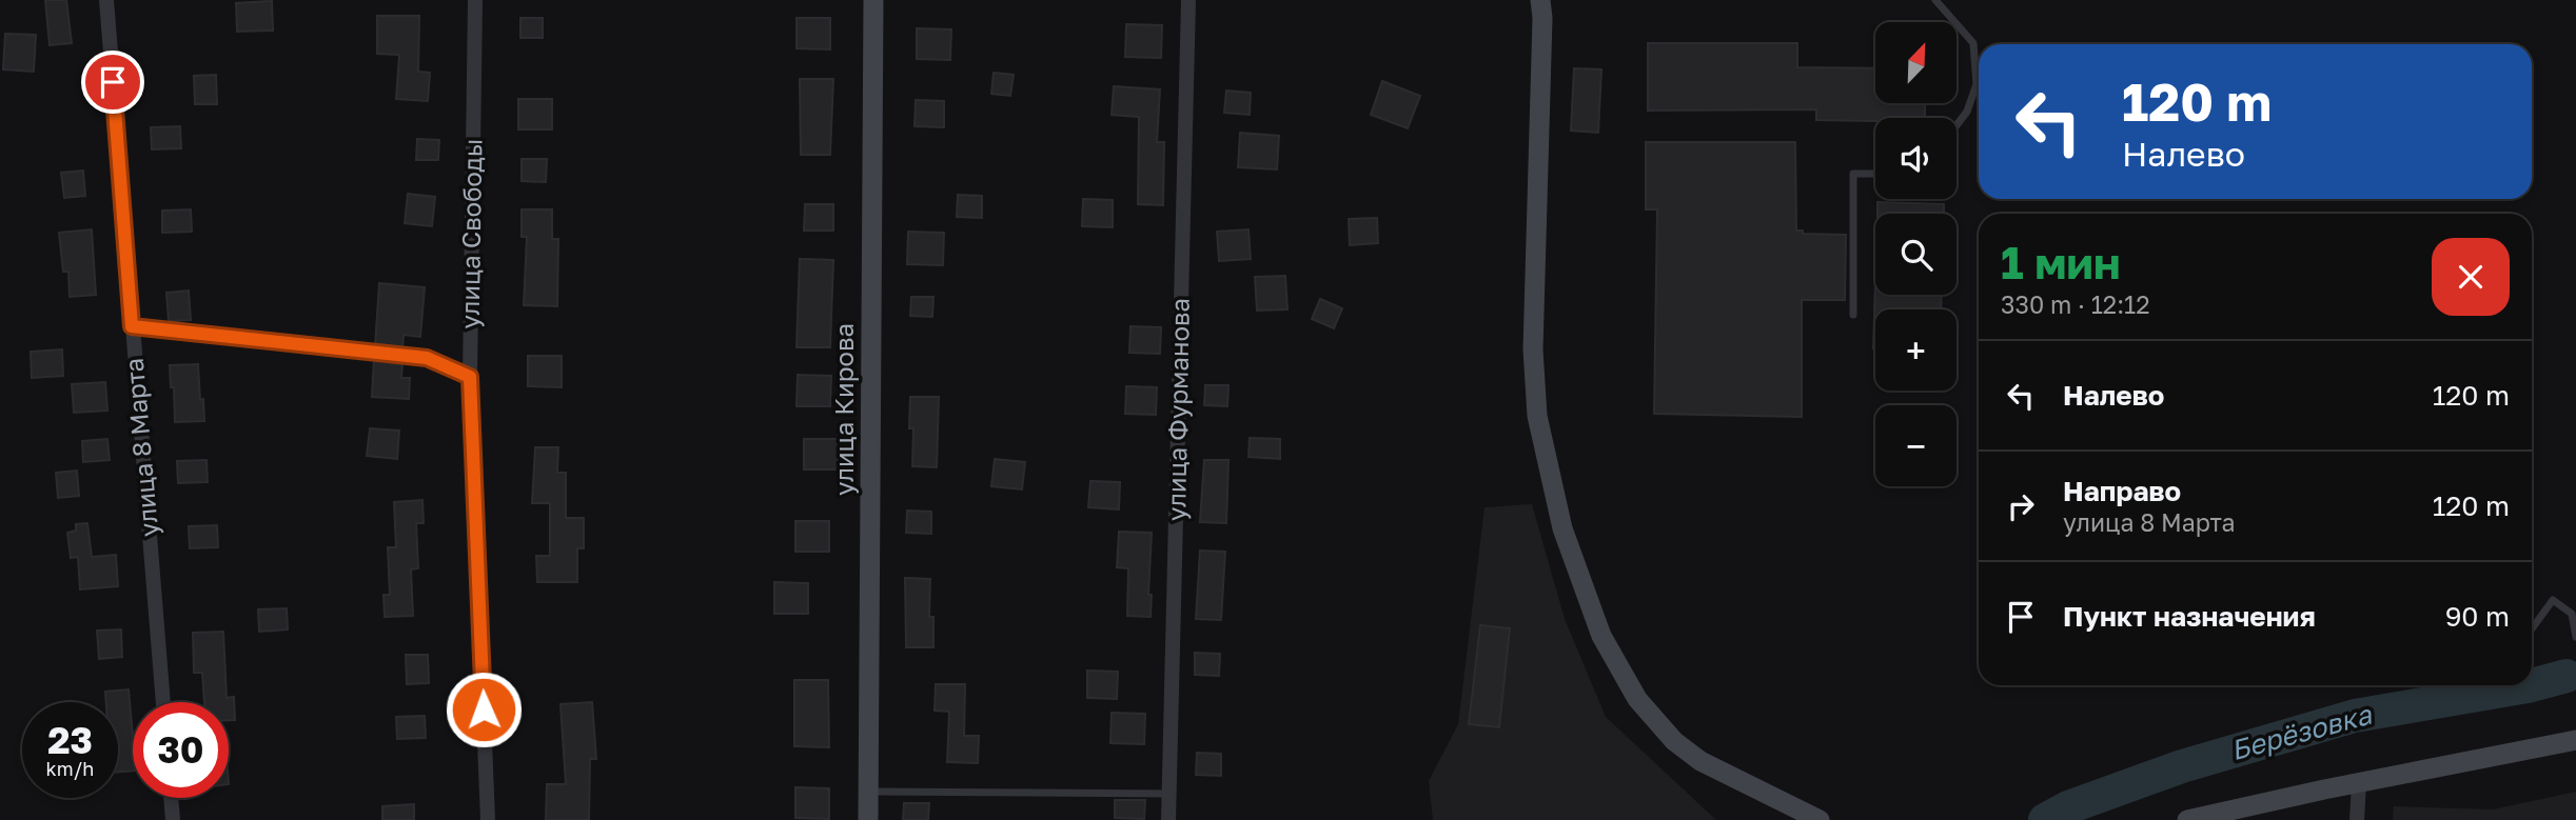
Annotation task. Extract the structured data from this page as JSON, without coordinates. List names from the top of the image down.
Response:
{
  "streets": {
    "street": [
      "улица Свободы",
      "улица Кирова",
      "улица Фурманова",
      "улица 8 Марта"
    ]
  },
  "water": ["Берёзовка"],
  "north": "top right",
  "page": {
    "map_buttons": ["+", "−"],
    "turn": ["120 m", "Налево"],
    "heading": ["1 мин", "330 m · 12:12"],
    "list": [
      {
        "name": "Налево",
        "value": "120 m"
      },
      {
        "name": "Направо",
        "note": "улица 8 Марта",
        "value": "120 m"
      },
      {
        "name": "Пункт назначения",
        "value": "90 m"
      }
    ],
    "speed": "23 km/h",
    "limit": "30"
  }
}
